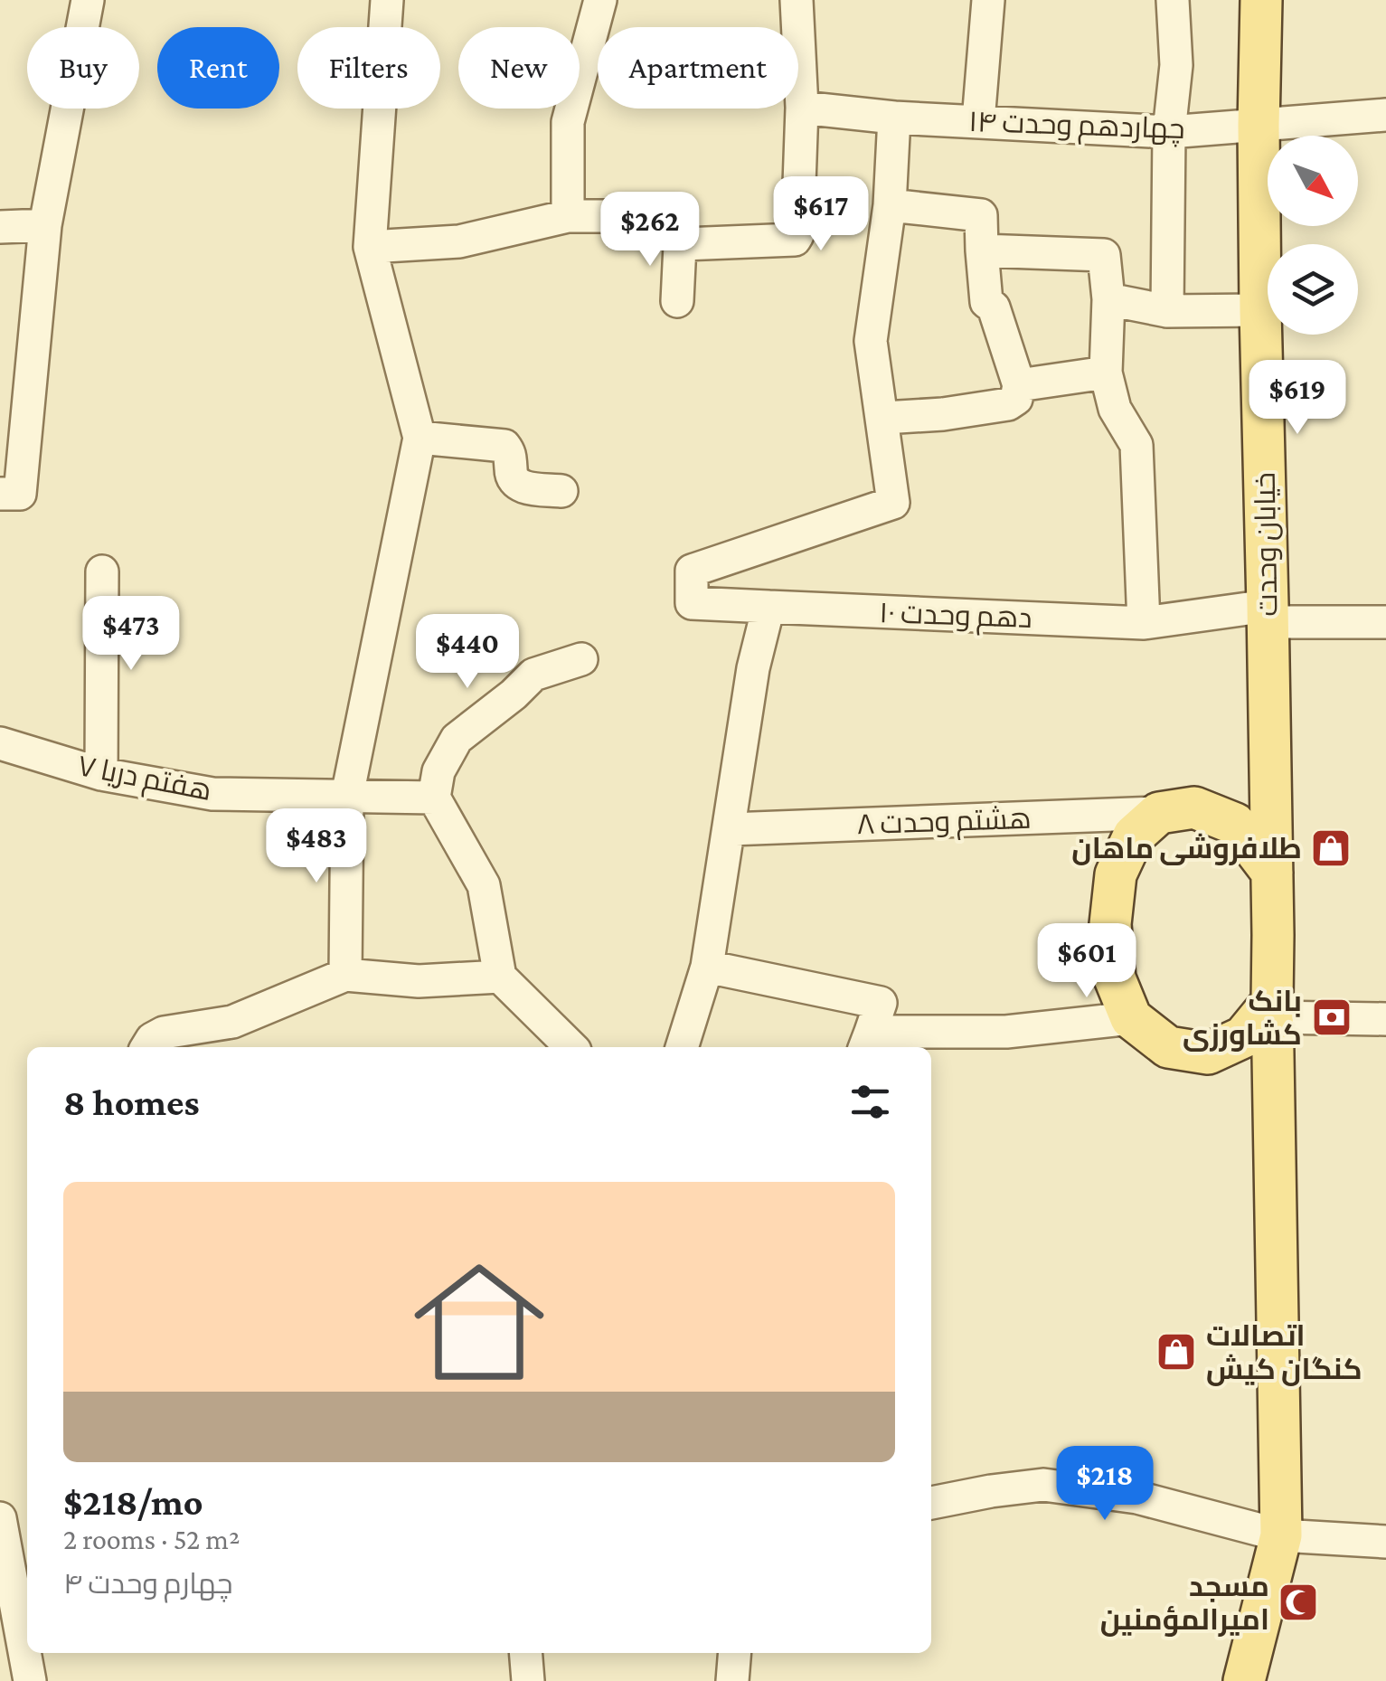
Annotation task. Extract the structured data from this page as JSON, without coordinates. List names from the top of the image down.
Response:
{
  "streets": {
    "main road": ["خیابان وحدت"],
    "street": [
      "چهاردهم وحدت ۱۴",
      "دهم وحدت ۱۰",
      "هفتم دریا ۷",
      "هشتم وحدت ۸"
    ]
  },
  "crossings": [
    ["چهاردهم وحدت ۱۴", "خیابان وحدت"],
    ["خیابان وحدت", "دهم وحدت ۱۰"],
    ["خیابان وحدت", "هشتم وحدت ۸"]
  ],
  "places": {
    "shop": ["طلافروشی ماهان", "اتصالات کنگان کیش"],
    "bank": ["بانک کشاورزی"],
    "mosque": ["مسجد امیرالمؤمنین"]
  },
  "north": "bottom right",
  "page": {
    "chip": [
      "Buy",
      "Rent",
      "Filters",
      "New",
      "Apartment"
    ],
    "price": [
      "$617",
      "$262",
      "$619",
      "$473",
      "$440",
      "$483",
      "$601",
      "$218"
    ],
    "heading": "8 homes",
    "list": [
      {
        "name": "$218/mo",
        "note": "2 rooms · 52 m² · چهارم وحدت ۴"
      }
    ]
  }
}
